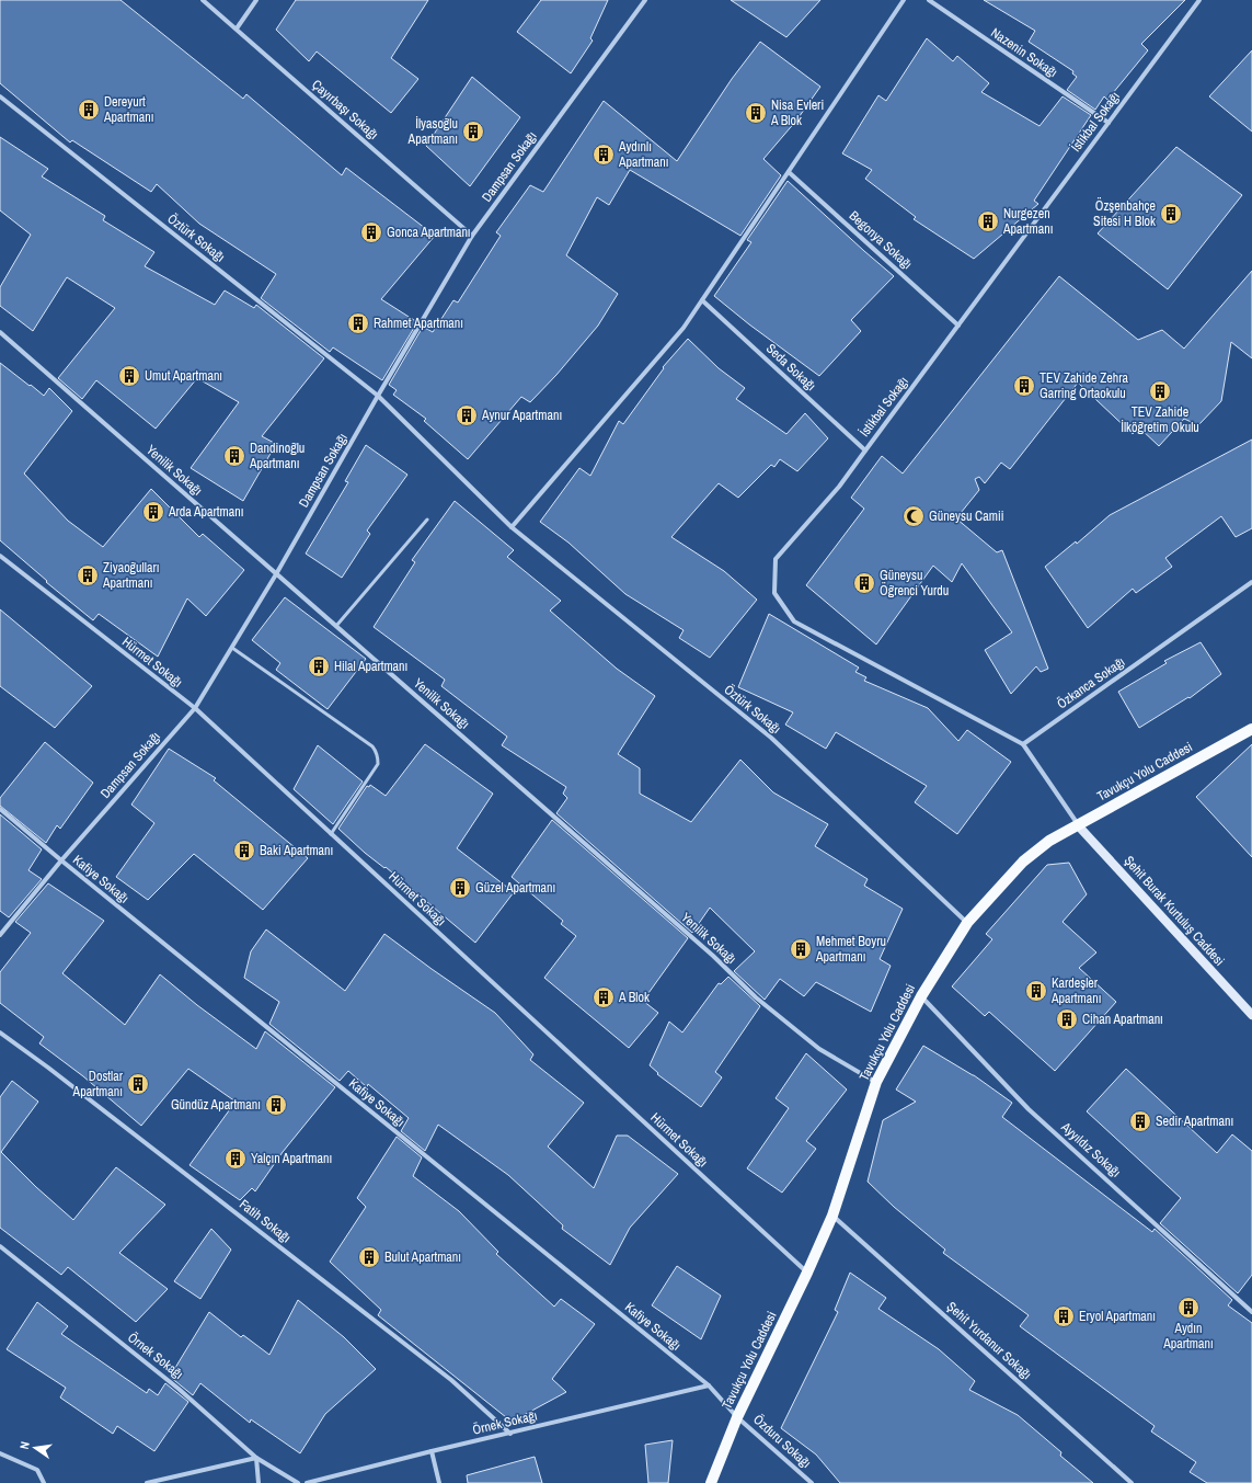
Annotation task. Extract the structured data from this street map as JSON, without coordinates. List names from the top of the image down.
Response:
{
  "streets": {
    "main road": ["Tavukçu Yolu Caddesi"],
    "street": [
      "Nazenin Sokağı",
      "Çayırbaşı Sokağı",
      "İstikbal Sokağı",
      "Dampsan Sokağı",
      "Öztürk Sokağı",
      "Begonya Sokağı",
      "Seda Sokağı",
      "Yenilik Sokağı",
      "Hürmet Sokağı",
      "Özkanca Sokağı",
      "Kafiye Sokağı",
      "Şehit Burak Kurtuluş Caddesi",
      "Ayyıldız Sokağı",
      "Fatih Sokağı",
      "Şehit Yurdanur Sokağı",
      "Örnek Sokağı",
      "Özduru Sokağı"
    ]
  },
  "crossings": [
    ["Nazenin Sokağı", "İstikbal Sokağı"],
    ["Çayırbaşı Sokağı", "Dampsan Sokağı"],
    ["İstikbal Sokağı", "Begonya Sokağı"],
    ["İstikbal Sokağı", "Seda Sokağı"],
    ["İstikbal Sokağı", "Özkanca Sokağı"],
    ["Dampsan Sokağı", "Öztürk Sokağı"],
    ["Dampsan Sokağı", "Yenilik Sokağı"],
    ["Dampsan Sokağı", "Hürmet Sokağı"],
    ["Dampsan Sokağı", "Kafiye Sokağı"],
    ["Öztürk Sokağı", "Tavukçu Yolu Caddesi"],
    ["Yenilik Sokağı", "Tavukçu Yolu Caddesi"],
    ["Hürmet Sokağı", "Tavukçu Yolu Caddesi"],
    ["Tavukçu Yolu Caddesi", "Kafiye Sokağı"],
    ["Tavukçu Yolu Caddesi", "Şehit Burak Kurtuluş Caddesi"],
    ["Tavukçu Yolu Caddesi", "Ayyıldız Sokağı"],
    ["Tavukçu Yolu Caddesi", "Şehit Yurdanur Sokağı"],
    ["Tavukçu Yolu Caddesi", "Özduru Sokağı"],
    ["Kafiye Sokağı", "Örnek Sokağı"],
    ["Kafiye Sokağı", "Özduru Sokağı"],
    ["Fatih Sokağı", "Örnek Sokağı"]
  ],
  "places": {
    "building": [
      "Dereyurt Apartmanı",
      "Nisa Evleri A Blok",
      "İlyasoğlu Apartmanı",
      "Aydınlı Apartmanı",
      "Özşenbahçe Sitesi H Blok",
      "Nurgezen Apartmanı",
      "Gonca Apartmanı",
      "Rahmet Apartmanı",
      "Umut Apartmanı",
      "TEV Zahide Zehra Garring Ortaokulu",
      "TEV Zahide İlköğretim Okulu",
      "Aynur Apartmanı",
      "Dandinoğlu Apartmanı",
      "Arda Apartmanı",
      "Ziyaoğulları Apartmanı",
      "Güneysu Öğrenci Yurdu",
      "Hilal Apartmanı",
      "Baki Apartmanı",
      "Güzel Apartmanı",
      "Mehmet Boyru Apartmanı",
      "Kardeşler Apartmanı",
      "A Blok",
      "Cihan Apartmanı",
      "Dostlar Apartmanı",
      "Gündüz Apartmanı",
      "Sedir Apartmanı",
      "Yalçın Apartmanı",
      "Bulut Apartmanı",
      "Aydın Apartmanı",
      "Eryol Apartmanı"
    ],
    "mosque": ["Güneysu Camii"]
  },
  "north": "left"
}
